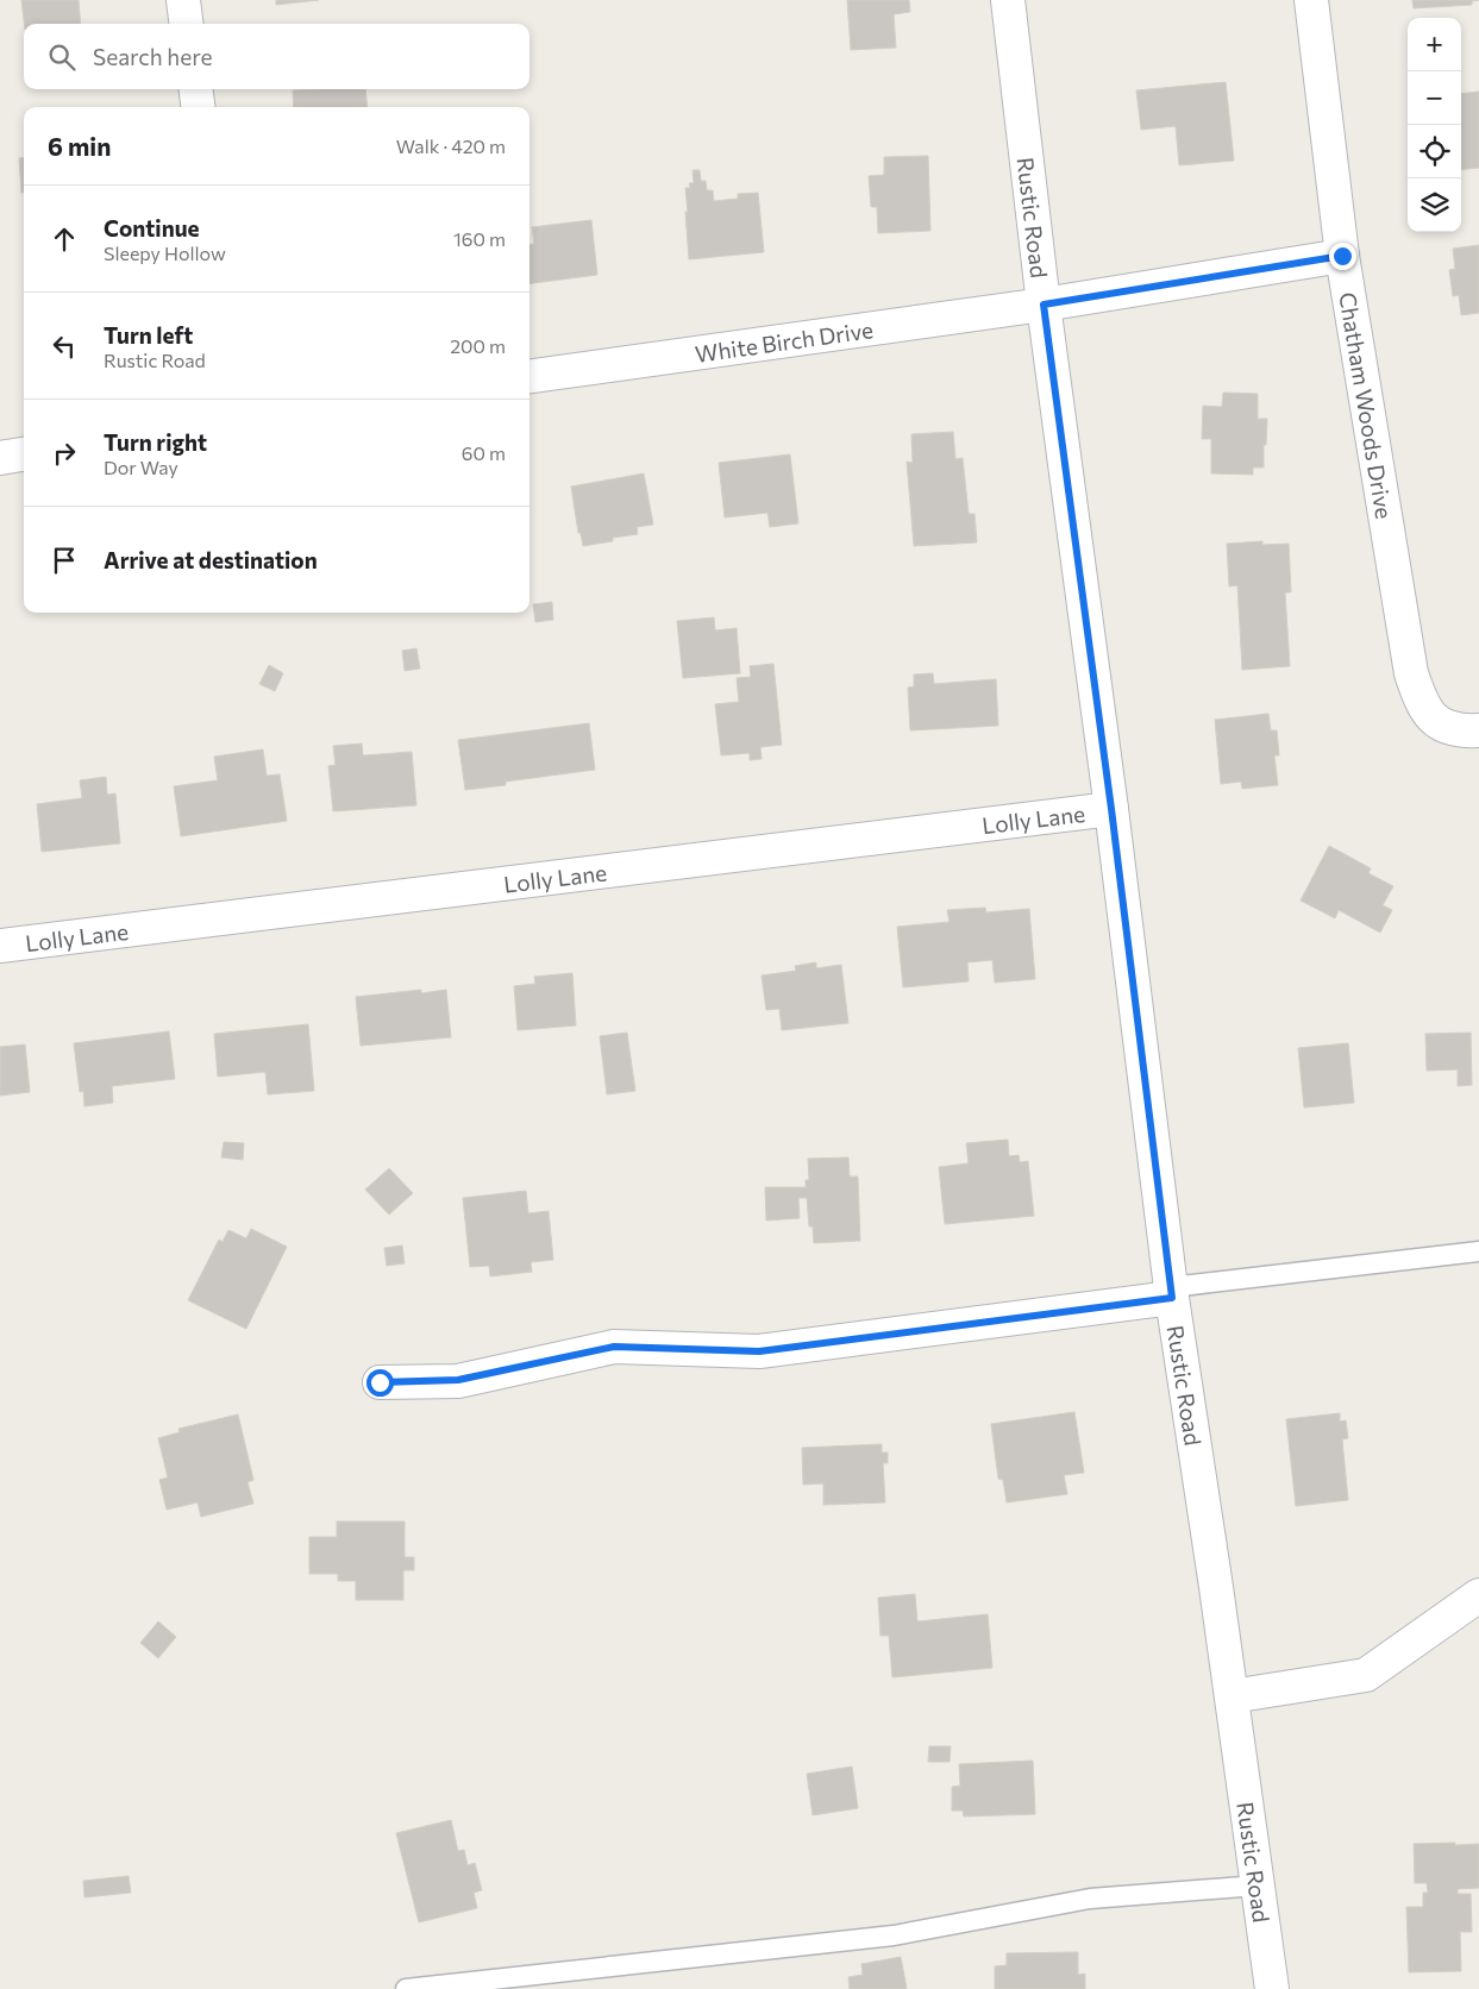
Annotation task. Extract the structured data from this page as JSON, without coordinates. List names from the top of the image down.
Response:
{
  "streets": {
    "street": [
      "Rustic Road",
      "White Birch Drive",
      "Chatham Woods Drive",
      "Lolly Lane"
    ]
  },
  "crossings": [
    ["Rustic Road", "White Birch Drive"],
    ["Rustic Road", "Lolly Lane"],
    ["White Birch Drive", "Chatham Woods Drive"]
  ],
  "page": {
    "map_buttons": ["+", "−"],
    "search": "Search here",
    "heading": ["6 min", "Walk · 420 m"],
    "list": [
      ["Continue", "Sleepy Hollow", "160 m"],
      ["Turn left", "Rustic Road", "200 m"],
      ["Turn right", "Dor Way", "60 m"],
      "Arrive at destination"
    ]
  }
}
